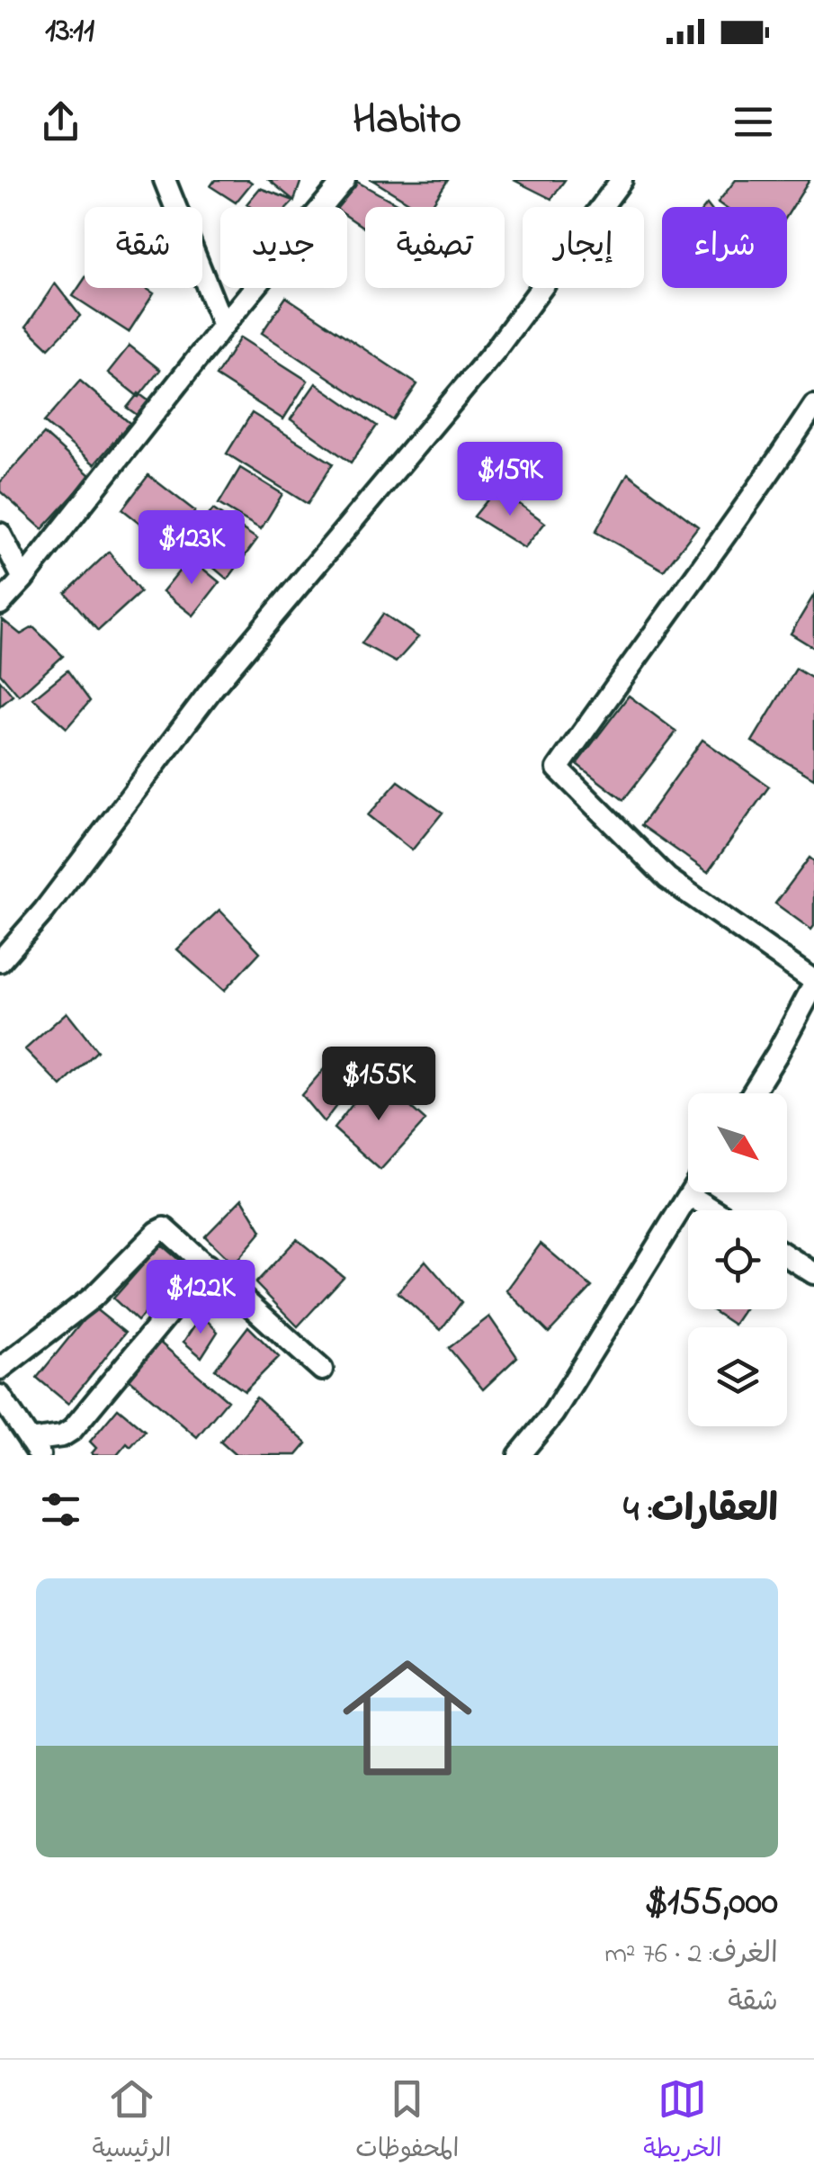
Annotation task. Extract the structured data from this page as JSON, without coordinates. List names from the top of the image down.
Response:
{
  "north": "bottom right",
  "page": {
    "status": "13:11",
    "header": "Habito",
    "chip": [
      "شراء",
      "إيجار",
      "تصفية",
      "جديد",
      "شقة"
    ],
    "price": [
      "$159K",
      "$123K",
      "$155K",
      "$122K"
    ],
    "heading": "العقارات: 4",
    "list": [
      {
        "name": "$155,000",
        "note": "الغرف: 2 · 76 m² · شقة"
      }
    ],
    "tabs": ["الخريطة", "المحفوظات", "الرئيسية"]
  }
}
